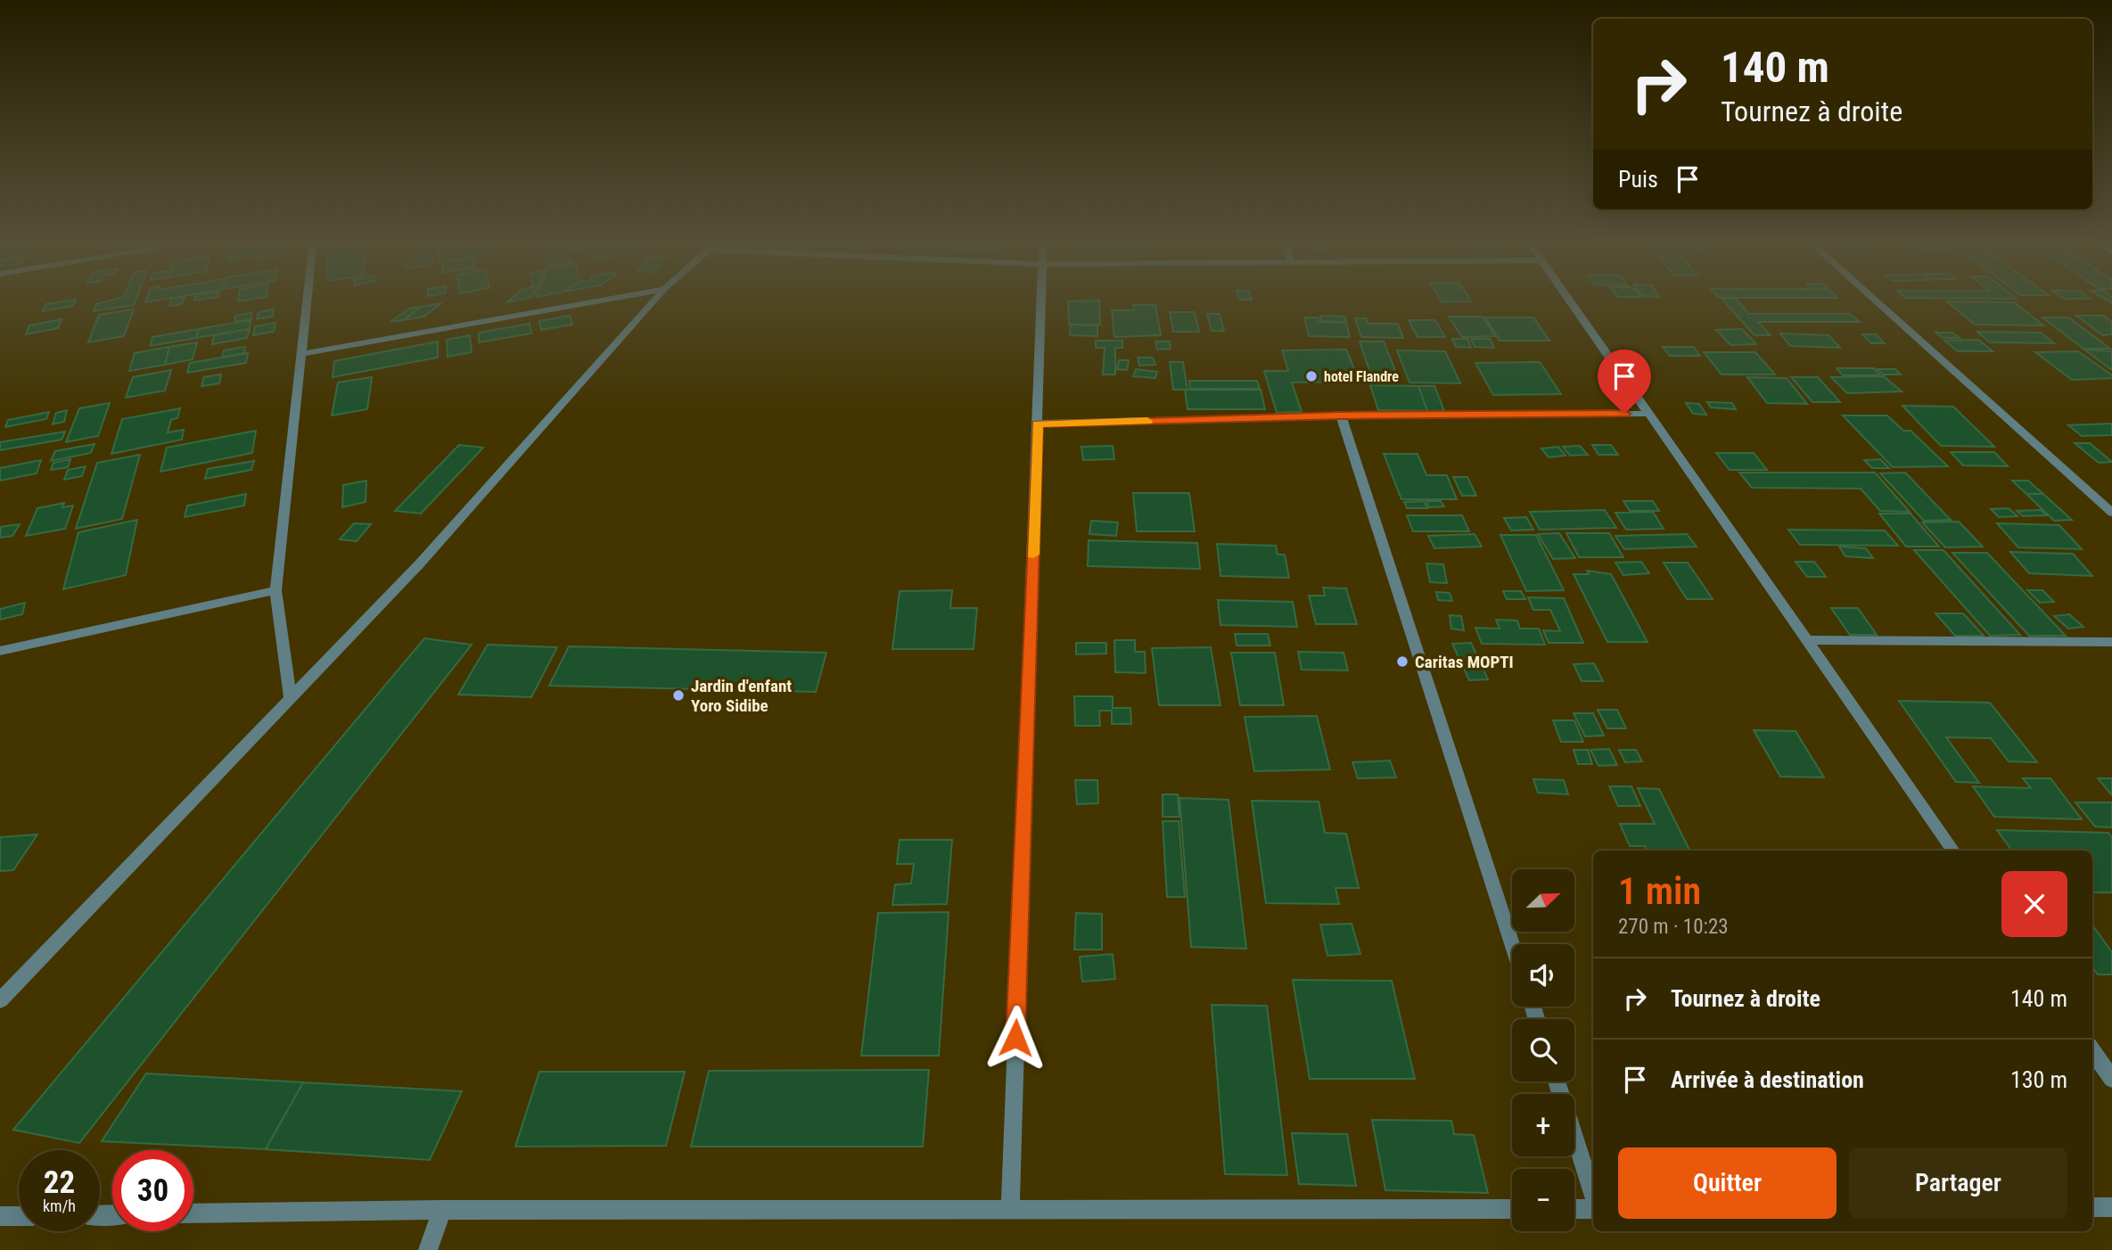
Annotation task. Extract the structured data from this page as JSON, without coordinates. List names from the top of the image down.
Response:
{
  "places": ["hotel Flandre", "Caritas MOPTI", "Jardin d'enfant Yoro Sidibe"],
  "north": "top right",
  "page": {
    "turn": ["140 m", "Tournez à droite"],
    "then": "Puis",
    "heading": ["1 min", "270 m · 10:23"],
    "map_buttons": ["+", "−"],
    "list": [
      {
        "name": "Tournez à droite",
        "value": "140 m"
      },
      {
        "name": "Arrivée à destination",
        "value": "130 m"
      }
    ],
    "buttons": ["Quitter", "Partager"],
    "speed": "22 km/h",
    "limit": "30"
  }
}
